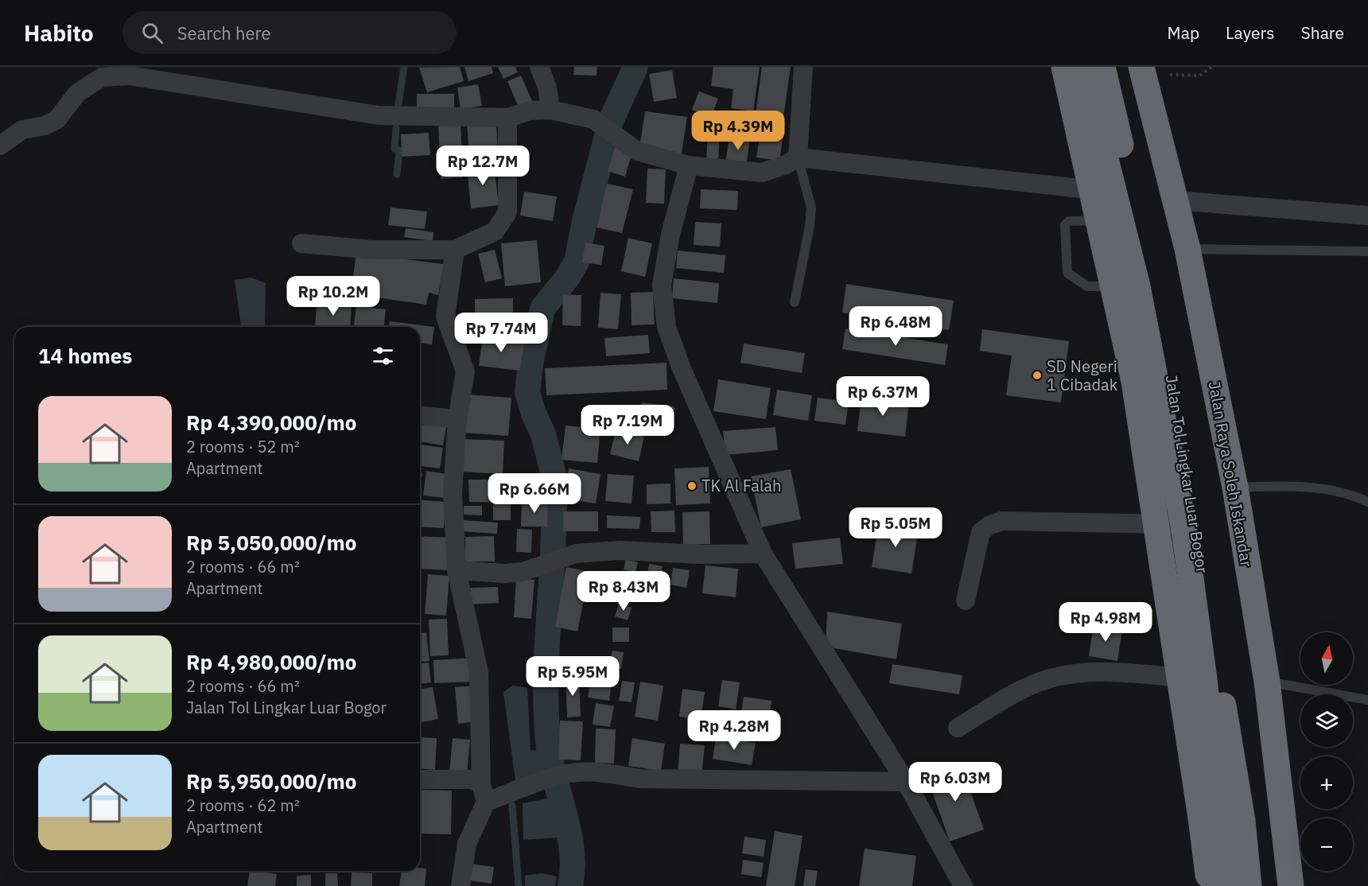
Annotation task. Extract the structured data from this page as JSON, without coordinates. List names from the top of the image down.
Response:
{
  "streets": {
    "highway": ["Jalan Tol Lingkar Luar Bogor", "Jalan Raya Soleh Iskandar"]
  },
  "places": ["SD Negeri 1 Cibadak", "TK Al Falah"],
  "north": "top",
  "page": {
    "header": "Habito",
    "search": "Search here",
    "nav": ["Map", "Layers", "Share"],
    "price": [
      "Rp 4.39M",
      "Rp 12.7M",
      "Rp 10.2M",
      "Rp 6.48M",
      "Rp 7.74M",
      "Rp 6.37M",
      "Rp 7.19M",
      "Rp 6.66M",
      "Rp 5.05M",
      "Rp 8.43M",
      "Rp 4.98M",
      "Rp 5.95M",
      "Rp 4.28M",
      "Rp 6.03M"
    ],
    "heading": "14 homes",
    "list": [
      {
        "name": "Rp 4,390,000/mo",
        "note": "2 rooms · 52 m² · Apartment"
      },
      {
        "name": "Rp 5,050,000/mo",
        "note": "2 rooms · 66 m² · Apartment"
      },
      {
        "name": "Rp 4,980,000/mo",
        "note": "2 rooms · 66 m² · Jalan Tol Lingkar Luar Bogor"
      },
      {
        "name": "Rp 5,950,000/mo",
        "note": "2 rooms · 62 m² · Apartment"
      }
    ],
    "map_buttons": ["+", "−"]
  }
}
